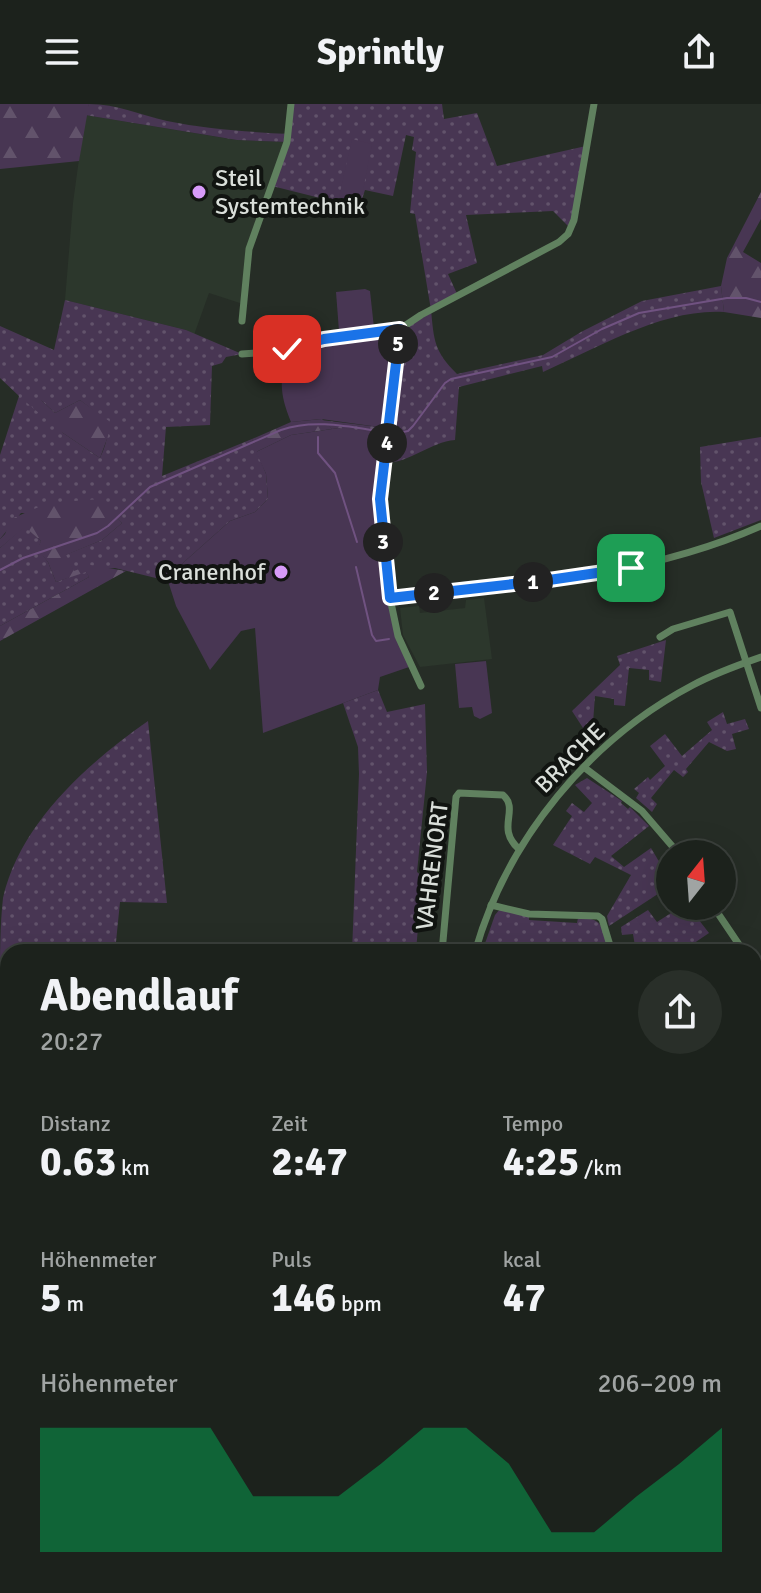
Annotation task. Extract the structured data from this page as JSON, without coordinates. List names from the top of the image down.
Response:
{
  "streets": {
    "street": ["BRACHE", "VAHRENORT"]
  },
  "crossings": [
    ["BRACHE", "VAHRENORT"]
  ],
  "places": ["Steil Systemtechnik", "Cranenhof"],
  "north": "top",
  "page": {
    "header": "Sprintly",
    "pins": [
      "5",
      "4",
      "3",
      "1",
      "2"
    ],
    "heading": ["Abendlauf", "20:27"],
    "stats": [
      ["Distanz", "0.63 km"],
      ["Zeit", "2:47"],
      ["Tempo", "4:25 /km"],
      ["Höhenmeter", "5 m"],
      ["Puls", "146 bpm"],
      ["kcal", "47"]
    ],
    "chart": ["Höhenmeter", "206–209 m"]
  }
}
